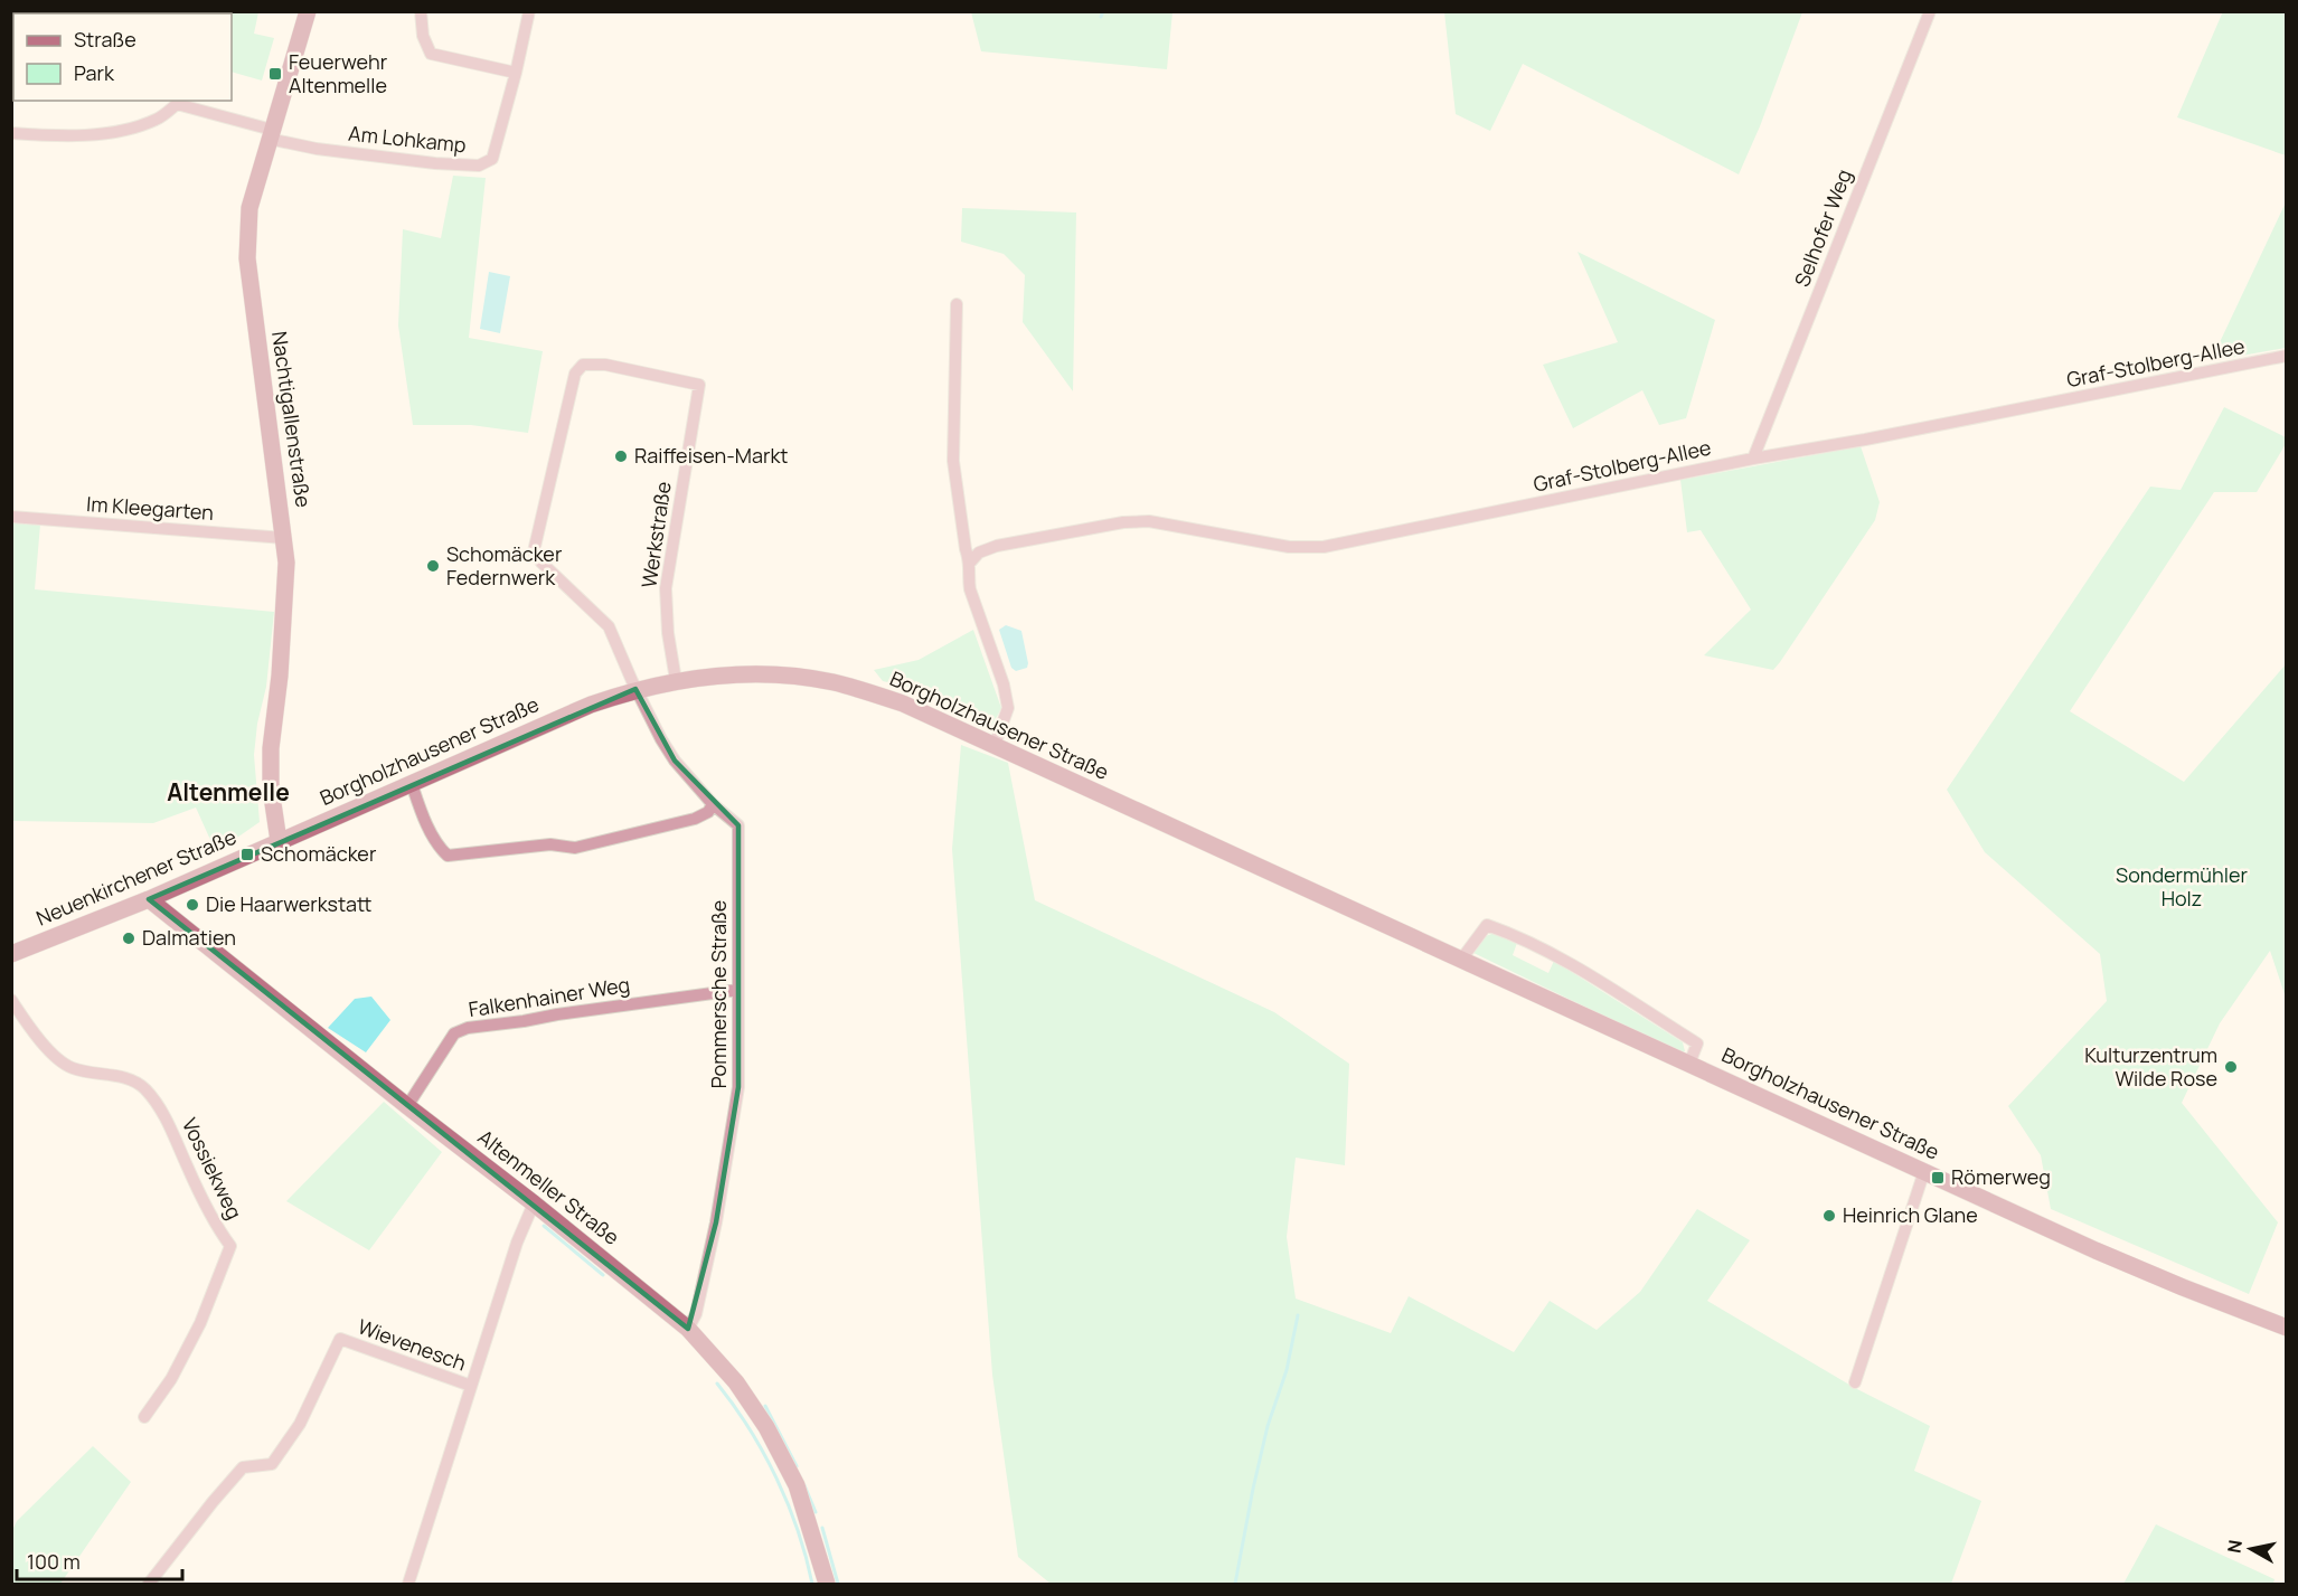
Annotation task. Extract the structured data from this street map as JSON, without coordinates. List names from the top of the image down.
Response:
{
  "streets": {
    "main road": [
      "Nachtigallenstraße",
      "Borgholzhausener Straße",
      "Neuenkirchener Straße",
      "Altenmeller Straße"
    ],
    "street": [
      "Am Lohkamp",
      "Selhofer Weg",
      "Graf-Stolberg-Allee",
      "Im Kleegarten",
      "Werkstraße",
      "Pommersche Straße",
      "Falkenhainer Weg",
      "Vossiekweg",
      "Wievenesch"
    ]
  },
  "crossings": [
    ["Am Lohkamp", "Nachtigallenstraße"],
    ["Selhofer Weg", "Graf-Stolberg-Allee"],
    ["Nachtigallenstraße", "Im Kleegarten"],
    ["Nachtigallenstraße", "Borgholzhausener Straße"],
    ["Nachtigallenstraße", "Neuenkirchener Straße"],
    ["Werkstraße", "Borgholzhausener Straße"],
    ["Werkstraße", "Pommersche Straße"],
    ["Borgholzhausener Straße", "Neuenkirchener Straße"],
    ["Borgholzhausener Straße", "Pommersche Straße"],
    ["Neuenkirchener Straße", "Altenmeller Straße"],
    ["Pommersche Straße", "Falkenhainer Weg"],
    ["Pommersche Straße", "Altenmeller Straße"],
    ["Falkenhainer Weg", "Altenmeller Straße"],
    ["Altenmeller Straße", "Wievenesch"]
  ],
  "districts": ["Altenmelle"],
  "parks": ["Sondermühler Holz"],
  "places": {
    "transit": ["Feuerwehr Altenmelle", "Schomäcker", "Römerweg"],
    "other": [
      "Raiffeisen-Markt",
      "Schomäcker Federnwerk",
      "Die Haarwerkstatt",
      "Dalmatien",
      "Kulturzentrum Wilde Rose",
      "Heinrich Glane"
    ]
  },
  "legend": ["Straße", "Park"],
  "scale_bar": "100 m",
  "north": "left"
}
